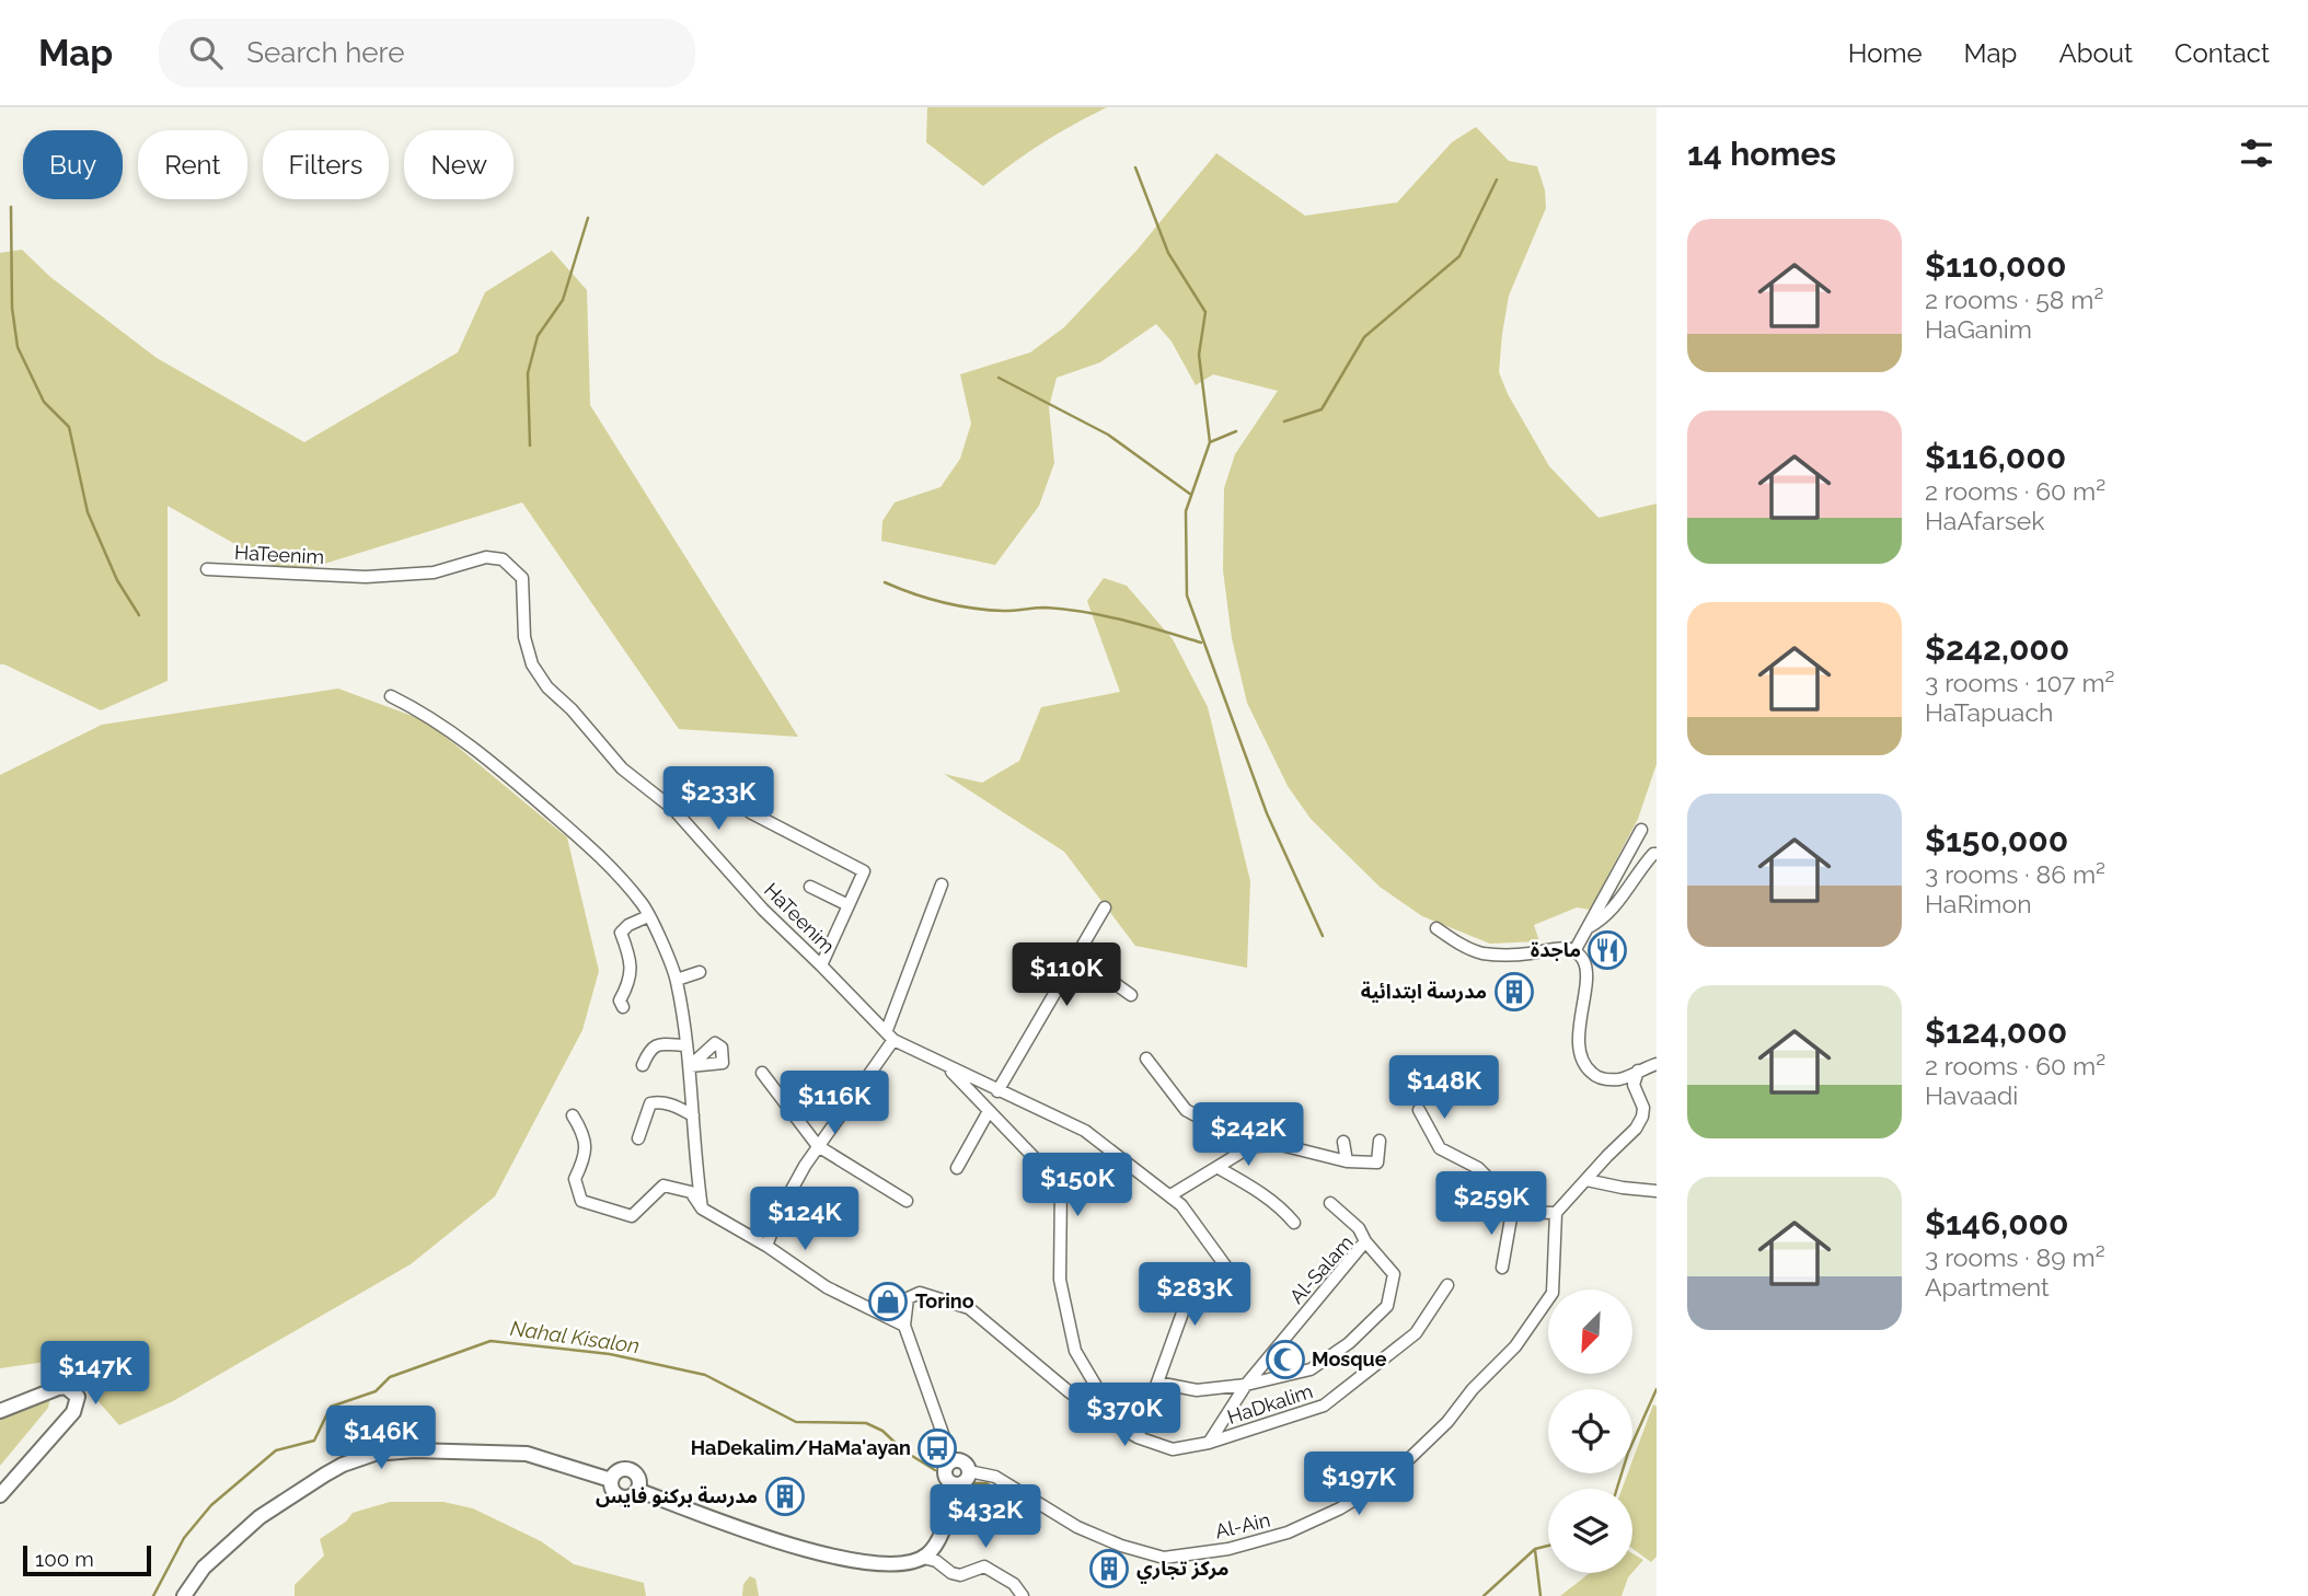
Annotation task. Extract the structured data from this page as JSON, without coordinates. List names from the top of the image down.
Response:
{
  "streets": {
    "street": [
      "HaTeenim",
      "Al-Salam",
      "HaDkalim",
      "Al-Ain"
    ]
  },
  "crossings": [
    ["HaTeenim", "HaDkalim"],
    ["Al-Salam", "HaDkalim"]
  ],
  "water": ["Nahal Kisalon"],
  "places": {
    "restaurant": ["ماجدة"],
    "building": ["مدرسة ابتدائية", "مدرسة بركنو فايس", "مركز تجاري"],
    "shop": ["Torino"],
    "mosque": ["Mosque"],
    "bus stop": ["HaDekalim/HaMa'ayan"]
  },
  "scale_bar": "100 m",
  "north": "bottom left",
  "page": {
    "header": "Map",
    "search": "Search here",
    "nav": [
      "Home",
      "Map",
      "About",
      "Contact"
    ],
    "heading": "14 homes",
    "chip": [
      "Buy",
      "Rent",
      "Filters",
      "New"
    ],
    "list": [
      {
        "name": "$110,000",
        "note": "2 rooms · 58 m² · HaGanim"
      },
      {
        "name": "$116,000",
        "note": "2 rooms · 60 m² · HaAfarsek"
      },
      {
        "name": "$242,000",
        "note": "3 rooms · 107 m² · HaTapuach"
      },
      {
        "name": "$150,000",
        "note": "3 rooms · 86 m² · HaRimon"
      },
      {
        "name": "$124,000",
        "note": "2 rooms · 60 m² · Havaadi"
      },
      {
        "name": "$146,000",
        "note": "3 rooms · 89 m² · Apartment"
      }
    ],
    "price": [
      "$233K",
      "$110K",
      "$148K",
      "$116K",
      "$242K",
      "$150K",
      "$259K",
      "$124K",
      "$283K",
      "$147K",
      "$370K",
      "$146K",
      "$197K",
      "$432K"
    ],
    "scale": "100 m"
  }
}
